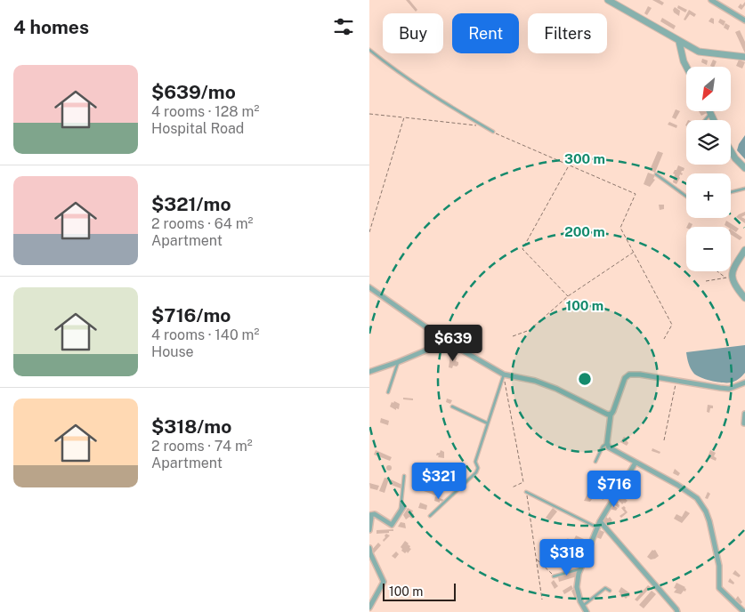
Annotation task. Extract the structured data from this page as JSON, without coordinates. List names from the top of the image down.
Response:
{
  "scale_bar": "100 m",
  "north": "bottom left",
  "page": {
    "heading": "4 homes",
    "chip": ["Buy", "Rent", "Filters"],
    "list": [
      {
        "name": "$639/mo",
        "note": "4 rooms · 128 m² · Hospital Road"
      },
      {
        "name": "$321/mo",
        "note": "2 rooms · 64 m² · Apartment"
      },
      {
        "name": "$716/mo",
        "note": "4 rooms · 140 m² · House"
      },
      {
        "name": "$318/mo",
        "note": "2 rooms · 74 m² · Apartment"
      }
    ],
    "map_buttons": ["+", "−"],
    "price": [
      "$639",
      "$321",
      "$716",
      "$318"
    ],
    "scale": "100 m"
  },
  "rings": ["300 m", "200 m", "100 m"]
}
